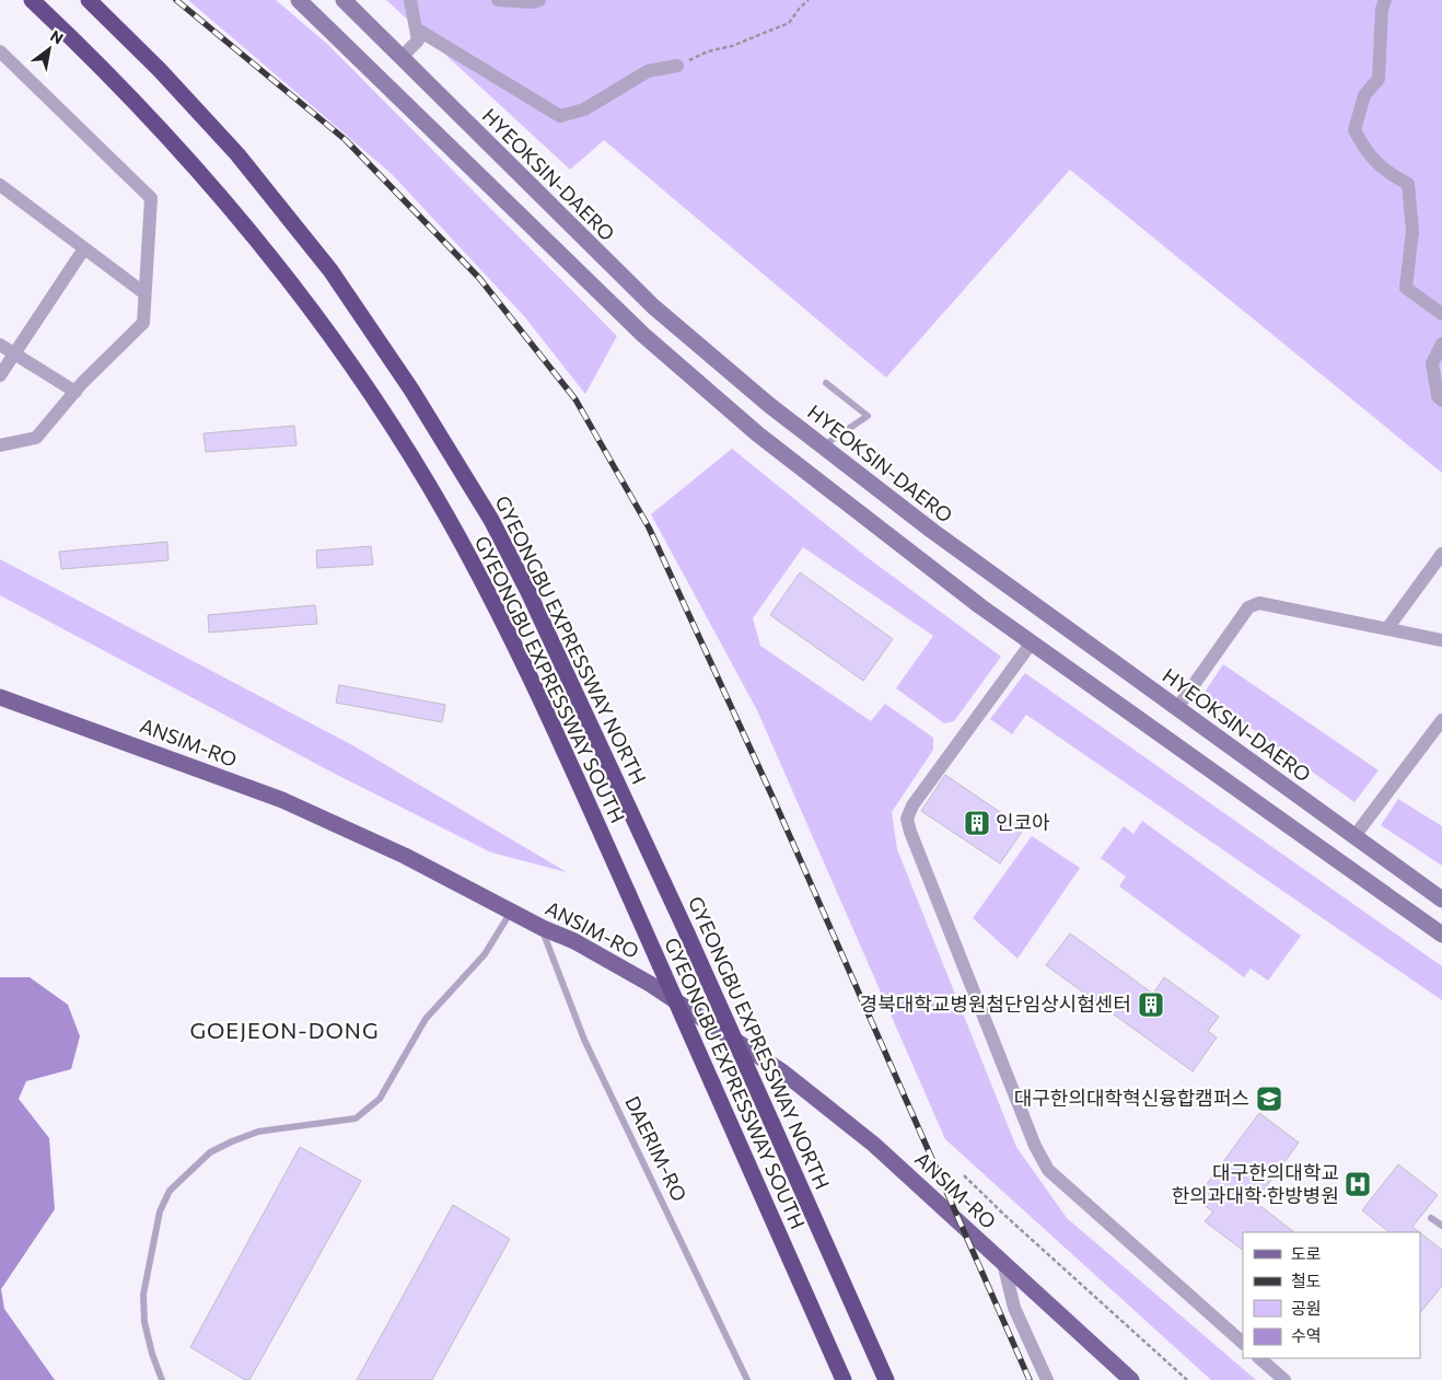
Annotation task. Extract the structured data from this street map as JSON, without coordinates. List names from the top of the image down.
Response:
{
  "streets": {
    "highway": ["GYEONGBU EXPRESSWAY NORTH", "GYEONGBU EXPRESSWAY SOUTH"],
    "main road": ["HYEOKSIN-DAERO", "ANSIM-RO"],
    "lane": ["DAERIM-RO"]
  },
  "crossings": [
    ["ANSIM-RO", "DAERIM-RO"]
  ],
  "districts": ["GOEJEON-DONG"],
  "places": {
    "building": ["인코아", "경북대학교병원첨단임상시험센터"],
    "school or university": ["대구한의대학혁신융합캠퍼스"],
    "hospital": ["대구한의대학교 한의과대학·한방병원"]
  },
  "legend": [
    "도로",
    "철도",
    "공원",
    "수역"
  ],
  "north": "top right"
}
